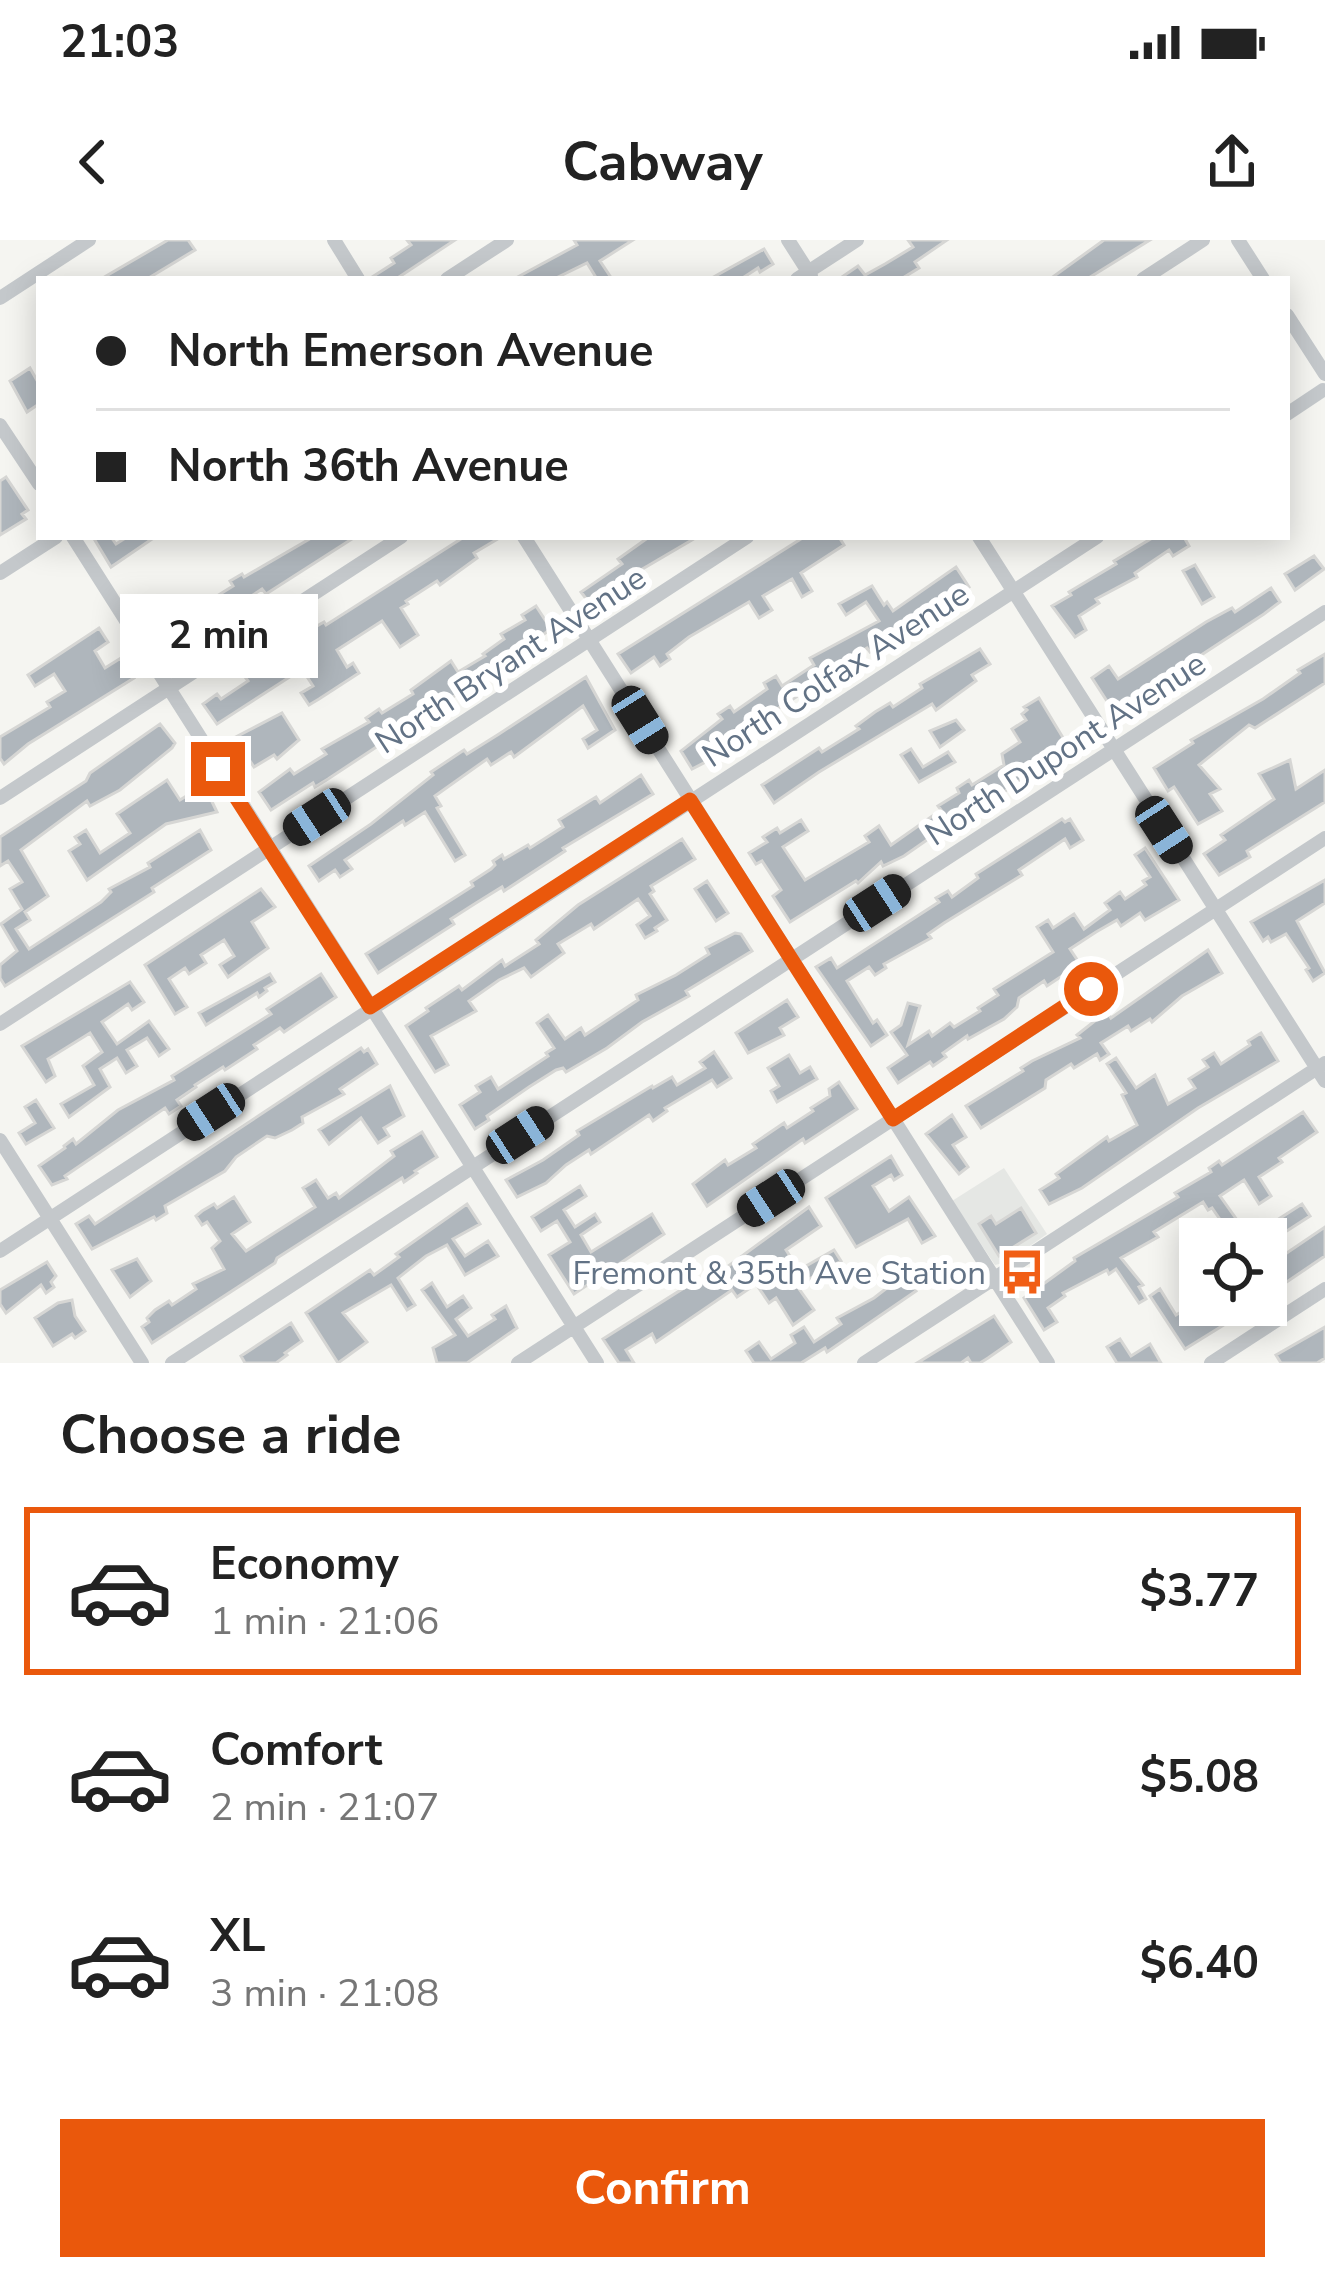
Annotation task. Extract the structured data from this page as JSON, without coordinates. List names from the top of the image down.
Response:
{
  "streets": {
    "street": ["North Bryant Avenue", "North Colfax Avenue", "North Dupont Avenue"]
  },
  "places": {
    "bus stop": ["Fremont & 35th Ave Station"]
  },
  "page": {
    "status": "21:03",
    "header": "Cabway",
    "banner": ["North Emerson Avenue", "North 36th Avenue"],
    "bubble": "2 min",
    "heading": "Choose a ride",
    "list": [
      {
        "name": "Economy",
        "note": "1 min · 21:06",
        "value": "$3.77"
      },
      {
        "name": "Comfort",
        "note": "2 min · 21:07",
        "value": "$5.08"
      },
      {
        "name": "XL",
        "note": "3 min · 21:08",
        "value": "$6.40"
      }
    ],
    "buttons": "Confirm"
  }
}
